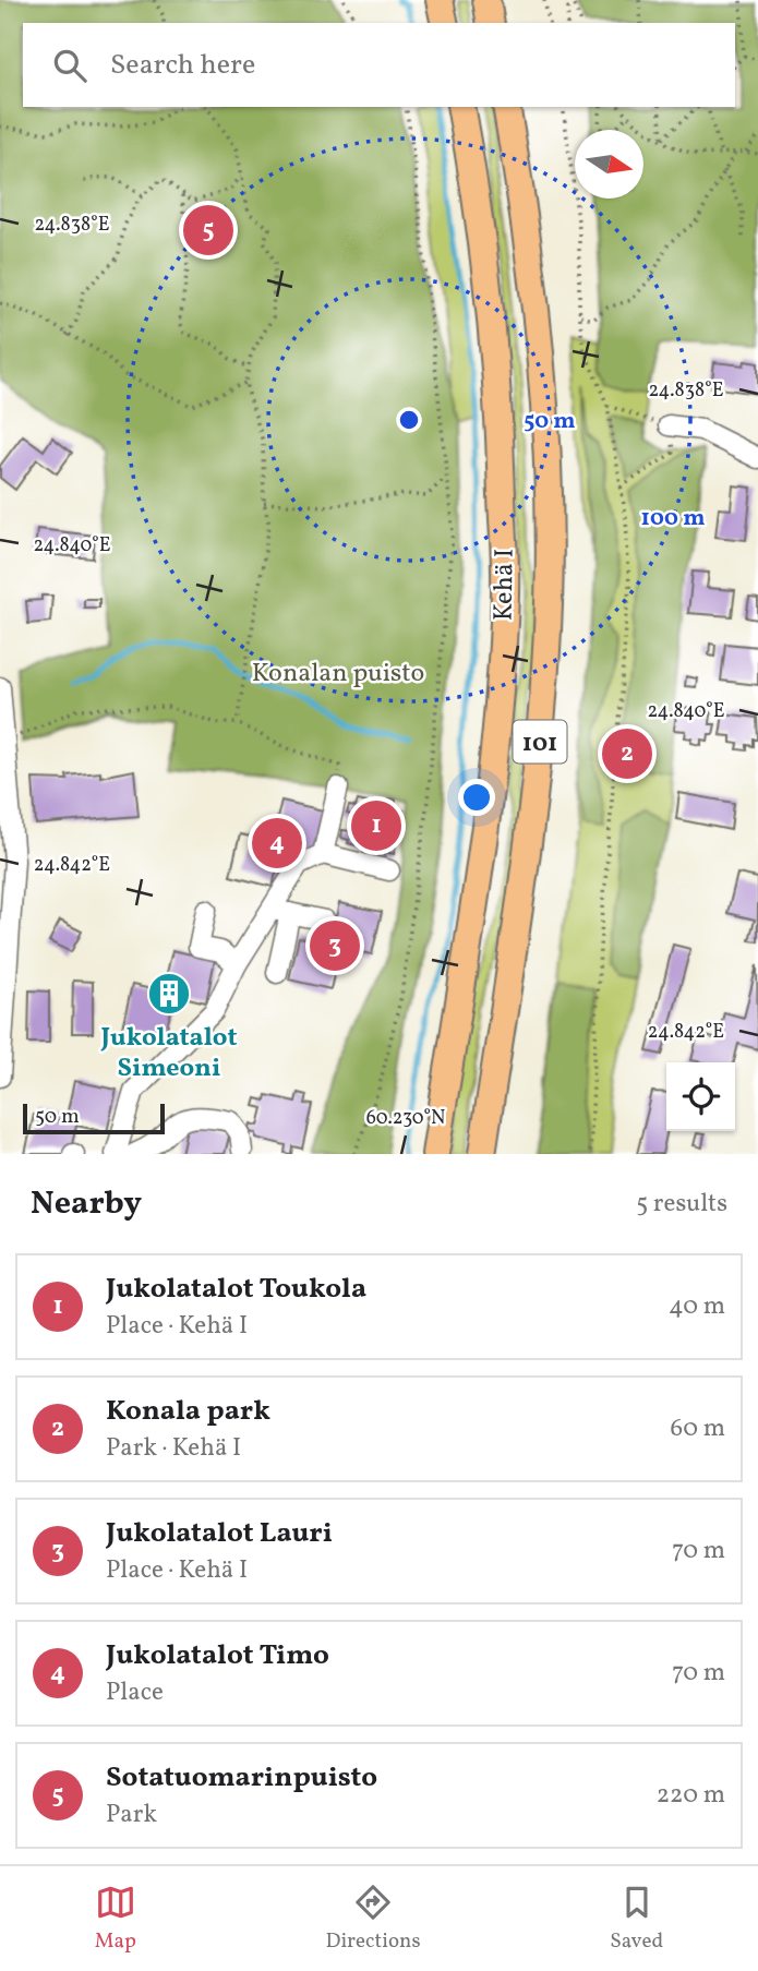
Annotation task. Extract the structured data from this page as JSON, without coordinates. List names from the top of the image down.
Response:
{
  "streets": {
    "highway": ["Kehä I", "101"]
  },
  "parks": ["Konalan puisto"],
  "places": {
    "building": ["Jukolatalot Simeoni"]
  },
  "scale_bar": "50 m",
  "north": "right",
  "page": {
    "search": "Search here",
    "pins": [
      "5",
      "2",
      "1",
      "4",
      "3"
    ],
    "scale": "50 m",
    "heading": ["Nearby", "5 results"],
    "list": [
      {
        "mark": "1",
        "name": "Jukolatalot Toukola",
        "note": "Place · Kehä I",
        "value": "40 m"
      },
      {
        "mark": "2",
        "name": "Konala park",
        "note": "Park · Kehä I",
        "value": "60 m"
      },
      {
        "mark": "3",
        "name": "Jukolatalot Lauri",
        "note": "Place · Kehä I",
        "value": "70 m"
      },
      {
        "mark": "4",
        "name": "Jukolatalot Timo",
        "note": "Place",
        "value": "70 m"
      },
      {
        "mark": "5",
        "name": "Sotatuomarinpuisto",
        "note": "Park",
        "value": "220 m"
      }
    ],
    "nav": ["Map", "Directions", "Saved"]
  },
  "coordinates": [
    "24.838°E",
    "24.840°E",
    "24.842°E",
    "60.230°N"
  ],
  "rings": ["50 m", "100 m"]
}
